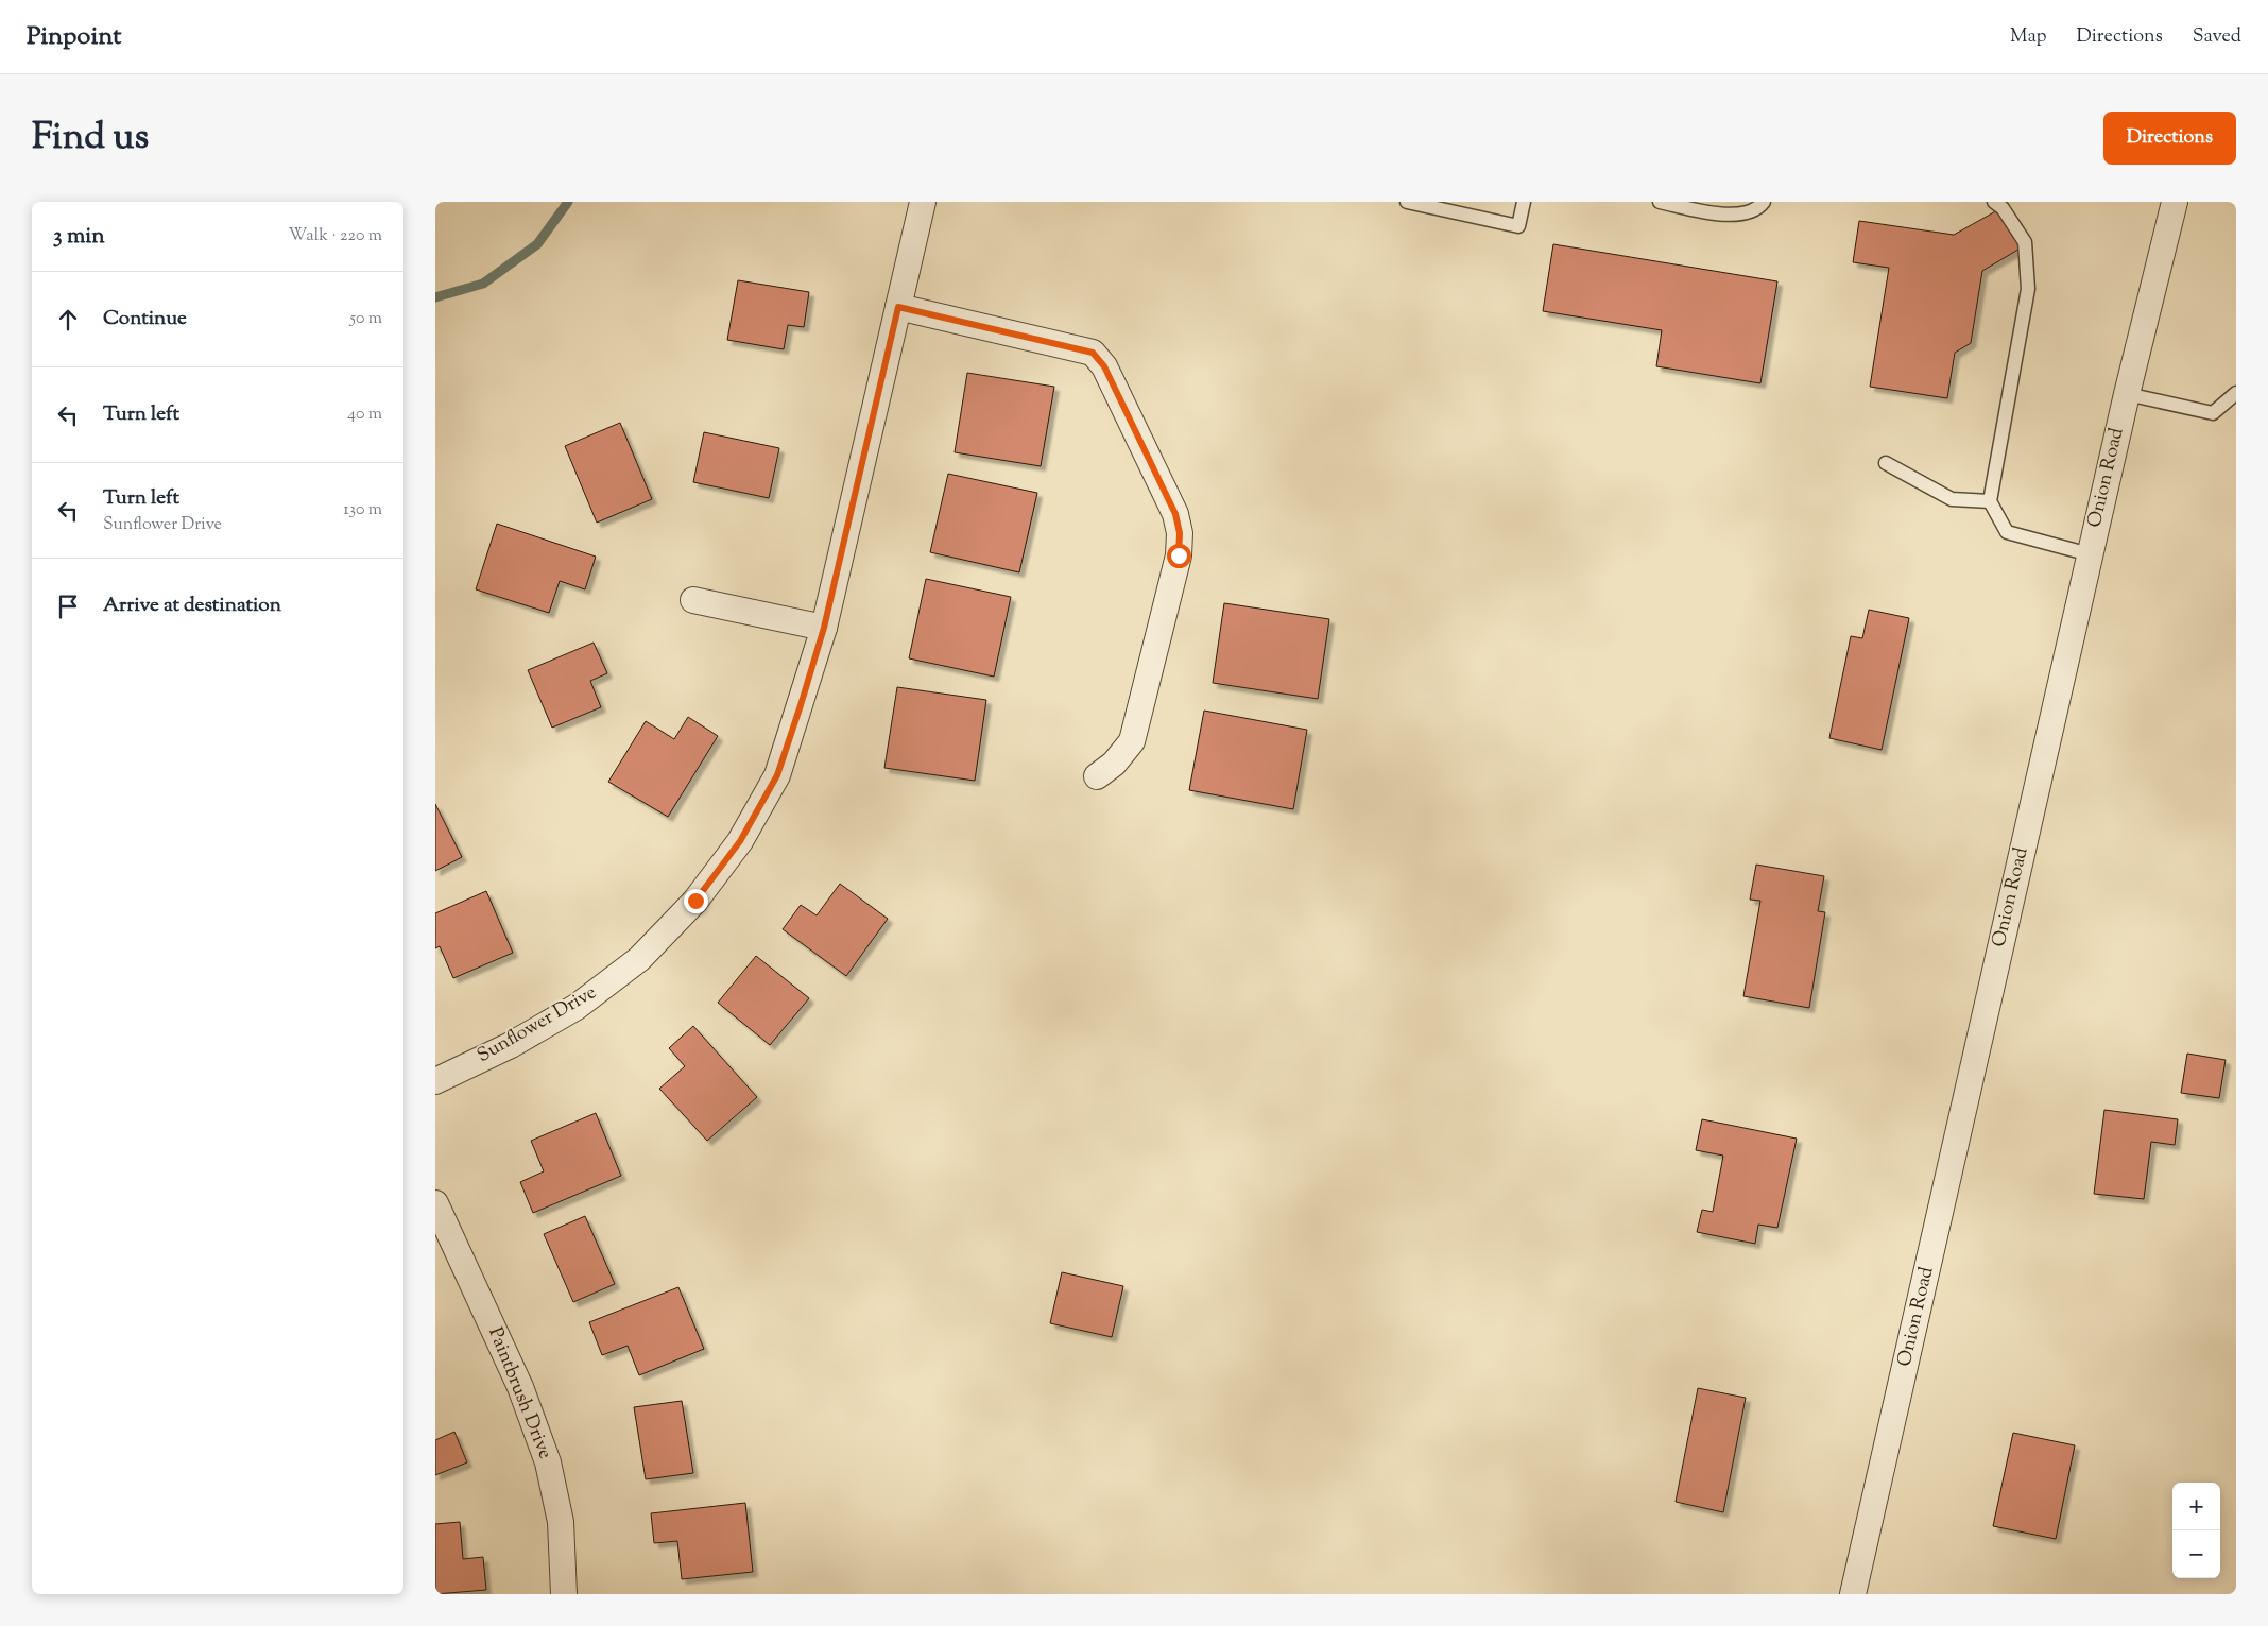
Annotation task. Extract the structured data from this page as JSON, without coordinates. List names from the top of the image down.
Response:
{
  "streets": {
    "street": ["Onion Road", "Sunflower Drive", "Paintbrush Drive"]
  },
  "page": {
    "header": "Pinpoint",
    "nav": ["Map", "Directions", "Saved"],
    "title": "Find us",
    "buttons": "Directions",
    "heading": ["3 min", "Walk · 220 m"],
    "list": [
      ["Continue", "50 m"],
      ["Turn left", "40 m"],
      ["Turn left", "Sunflower Drive", "130 m"],
      "Arrive at destination"
    ],
    "map_buttons": ["+", "−"]
  }
}
